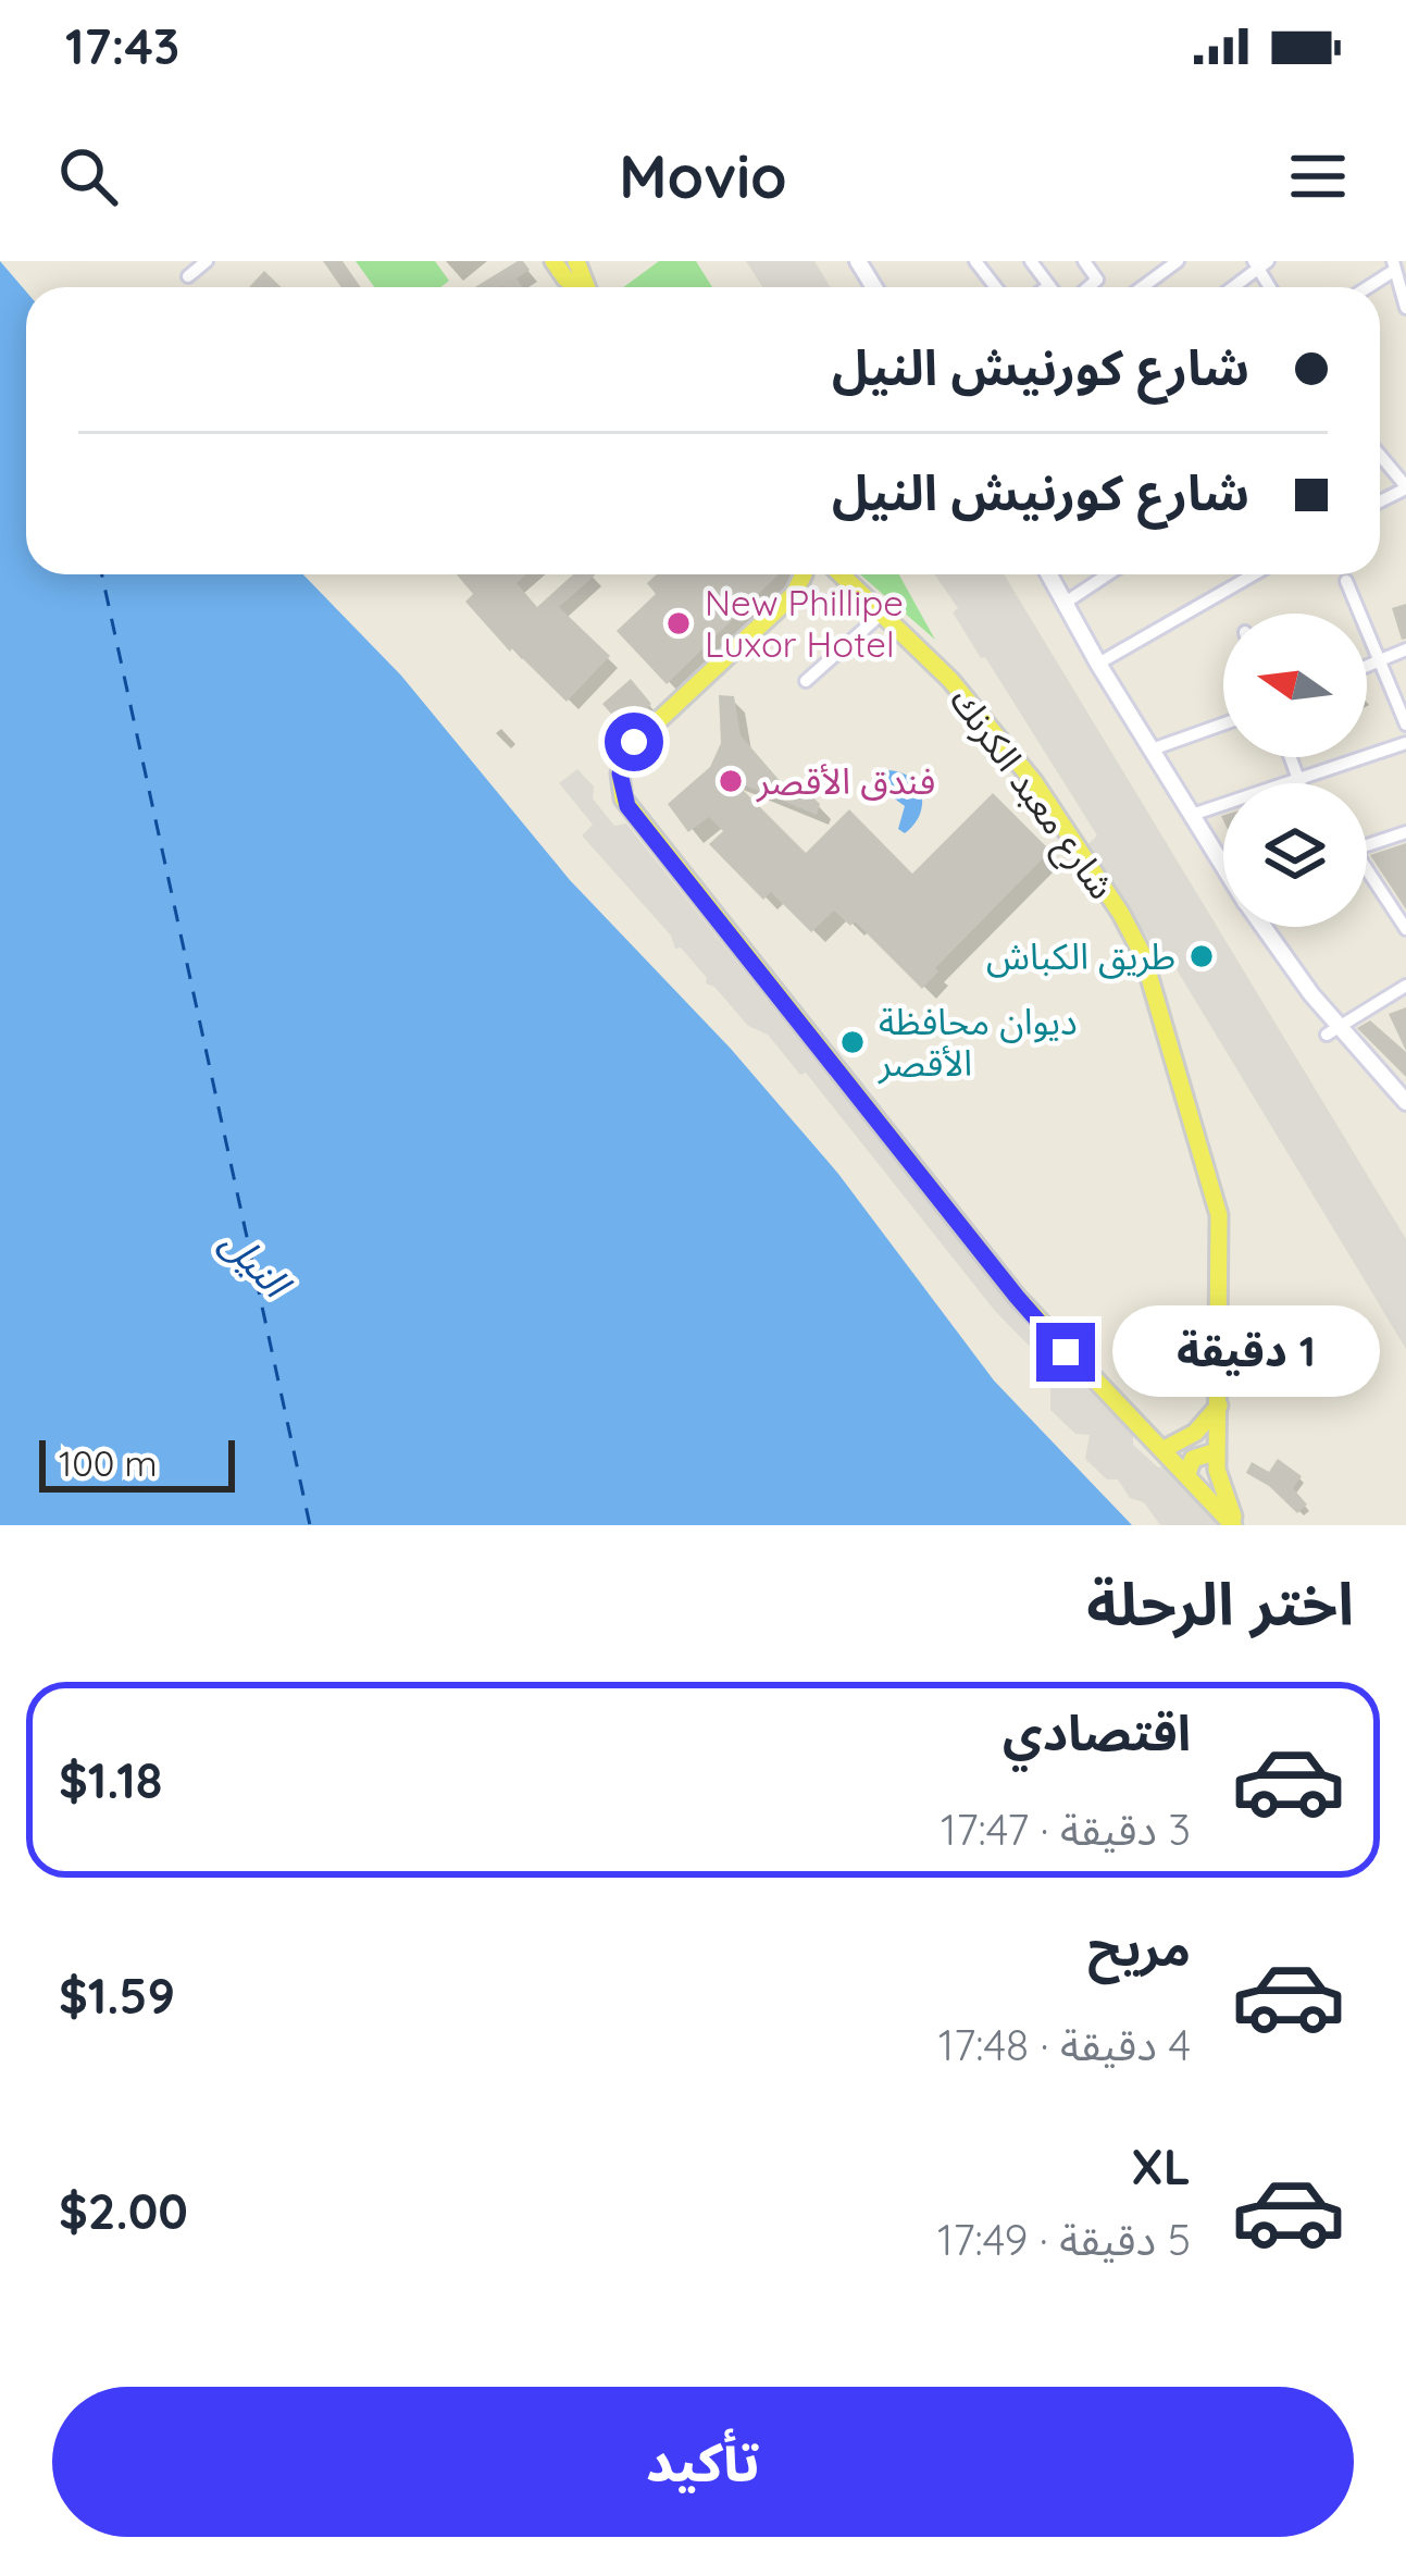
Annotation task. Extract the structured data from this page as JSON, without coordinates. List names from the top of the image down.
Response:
{
  "streets": {
    "main road": ["شارع معبد الكرنك"]
  },
  "water": ["النيل"],
  "places": [
    "New Phillipe Luxor Hotel",
    "فندق الأقصر",
    "طريق الكباش",
    "ديوان محافظة الأقصر"
  ],
  "scale_bar": "100 m",
  "north": "left",
  "page": {
    "status": "17:43",
    "header": "Movio",
    "banner": ["شارع كورنيش النيل", "شارع كورنيش النيل"],
    "bubble": "1 دقيقة",
    "scale": "100 m",
    "heading": "اختر الرحلة",
    "list": [
      {
        "name": "اقتصادي",
        "note": "3 دقيقة · 17:47",
        "value": "$1.18"
      },
      {
        "name": "مريح",
        "note": "4 دقيقة · 17:48",
        "value": "$1.59"
      },
      {
        "name": "XL",
        "note": "5 دقيقة · 17:49",
        "value": "$2.00"
      }
    ],
    "buttons": "تأكيد"
  }
}
